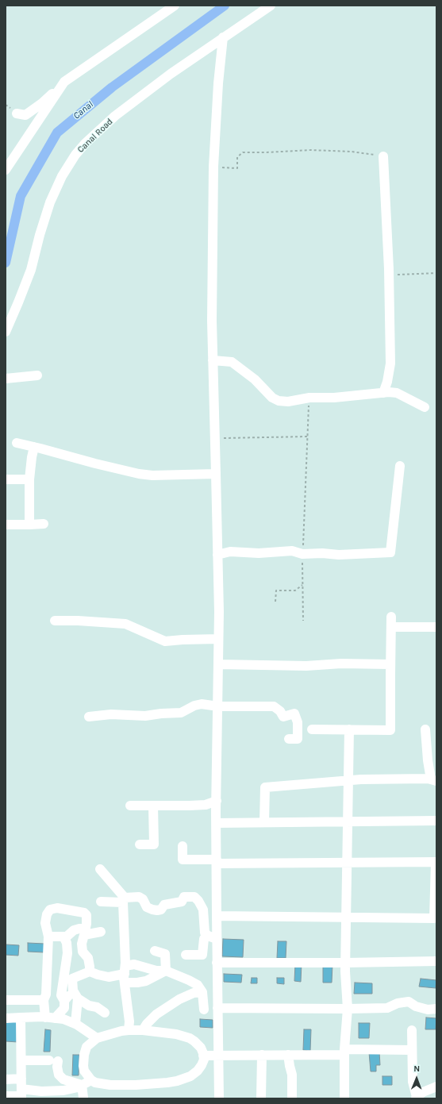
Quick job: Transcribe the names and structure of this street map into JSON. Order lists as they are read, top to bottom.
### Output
{
  "streets": {
    "street": ["Canal Road"]
  },
  "water": ["Canal"],
  "north": "top"
}
